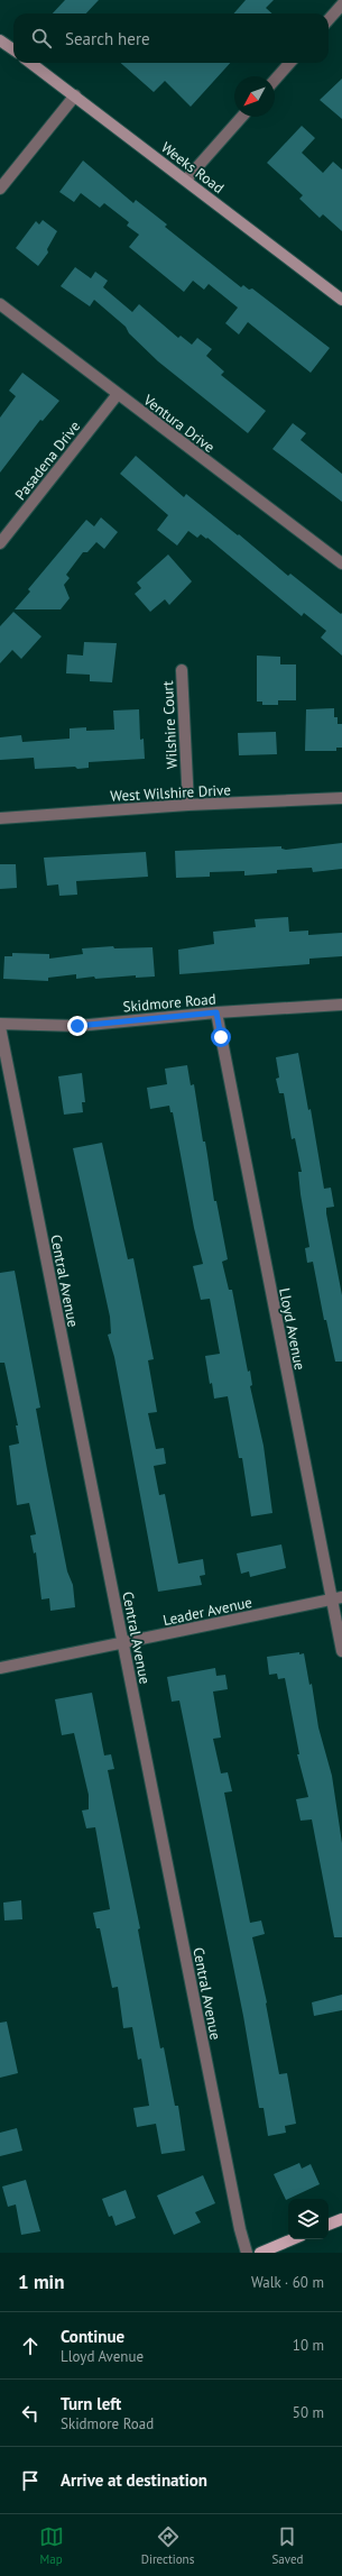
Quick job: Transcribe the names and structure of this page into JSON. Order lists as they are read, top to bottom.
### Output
{
  "streets": {
    "street": [
      "Weeks Road",
      "Ventura Drive",
      "Pasadena Drive",
      "Wilshire Court",
      "West Wilshire Drive",
      "Skidmore Road",
      "Central Avenue",
      "Lloyd Avenue",
      "Leader Avenue"
    ]
  },
  "crossings": [
    ["Ventura Drive", "Pasadena Drive"],
    ["Wilshire Court", "West Wilshire Drive"],
    ["Skidmore Road", "Central Avenue"],
    ["Skidmore Road", "Lloyd Avenue"],
    ["Central Avenue", "Leader Avenue"],
    ["Lloyd Avenue", "Leader Avenue"]
  ],
  "north": "bottom left",
  "page": {
    "search": "Search here",
    "heading": ["1 min", "Walk · 60 m"],
    "list": [
      ["Continue", "Lloyd Avenue", "10 m"],
      ["Turn left", "Skidmore Road", "50 m"],
      "Arrive at destination"
    ],
    "nav": ["Map", "Directions", "Saved"]
  }
}
